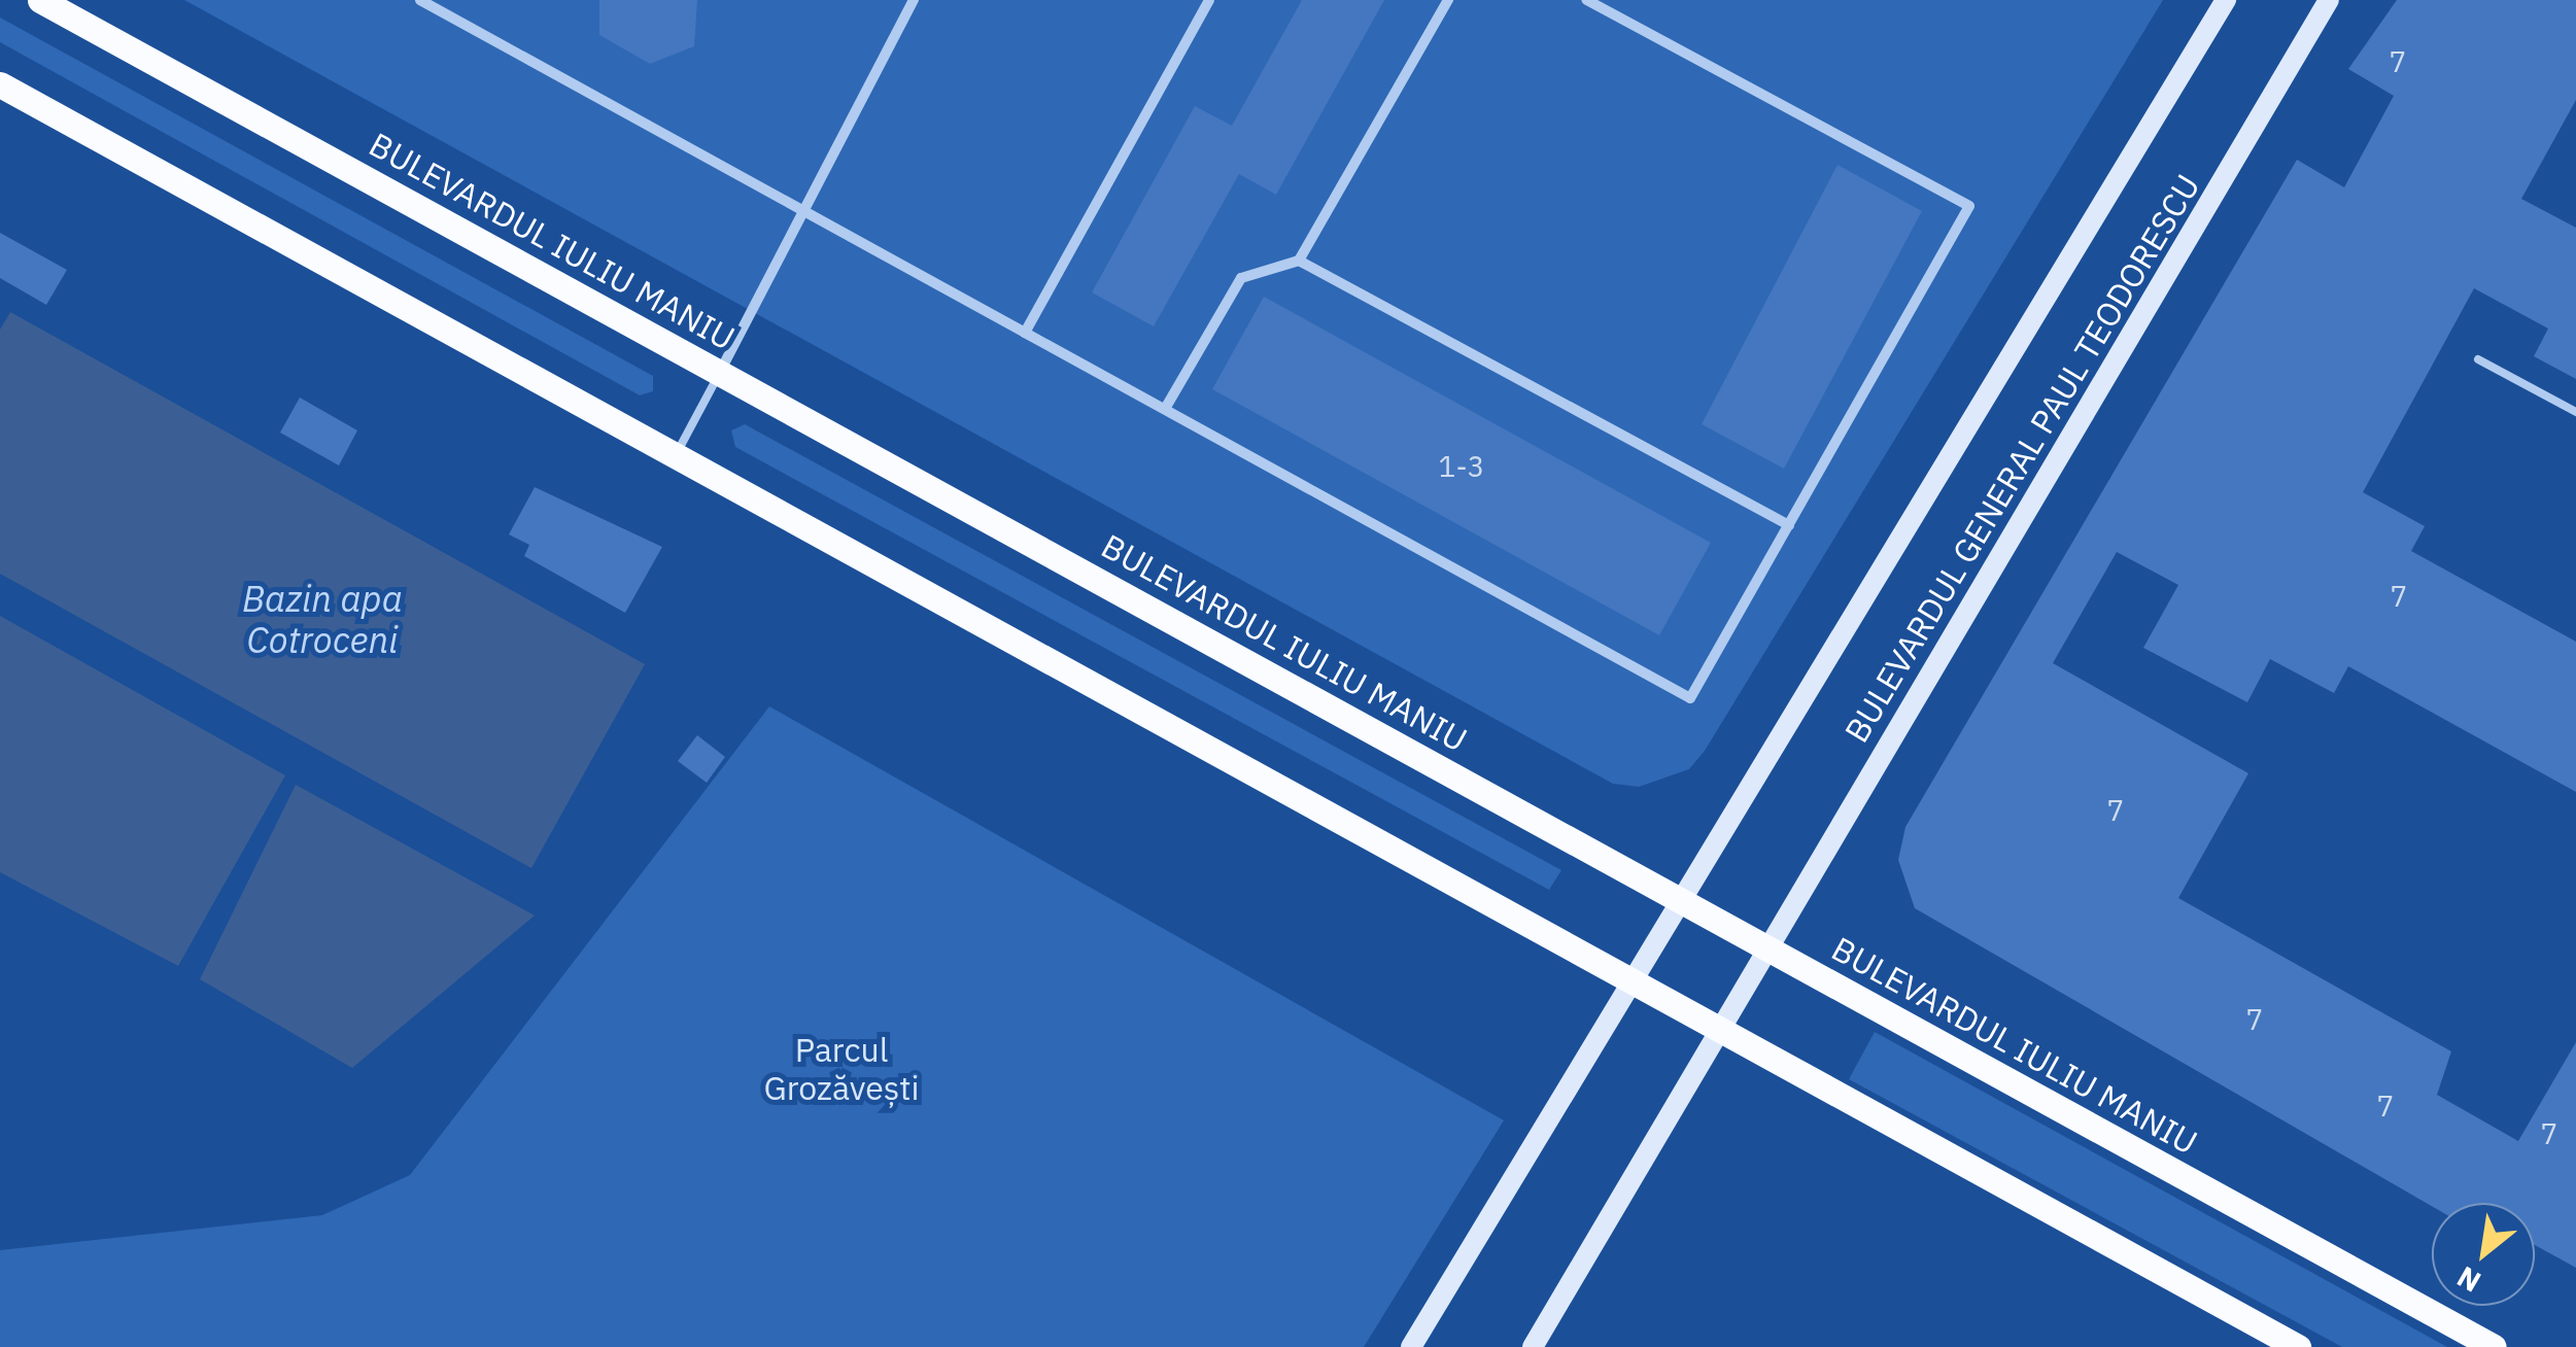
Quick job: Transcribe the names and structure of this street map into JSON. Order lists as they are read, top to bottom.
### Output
{
  "streets": {
    "main road": ["BULEVARDUL IULIU MANIU", "BULEVARDUL GENERAL PAUL TEODORESCU"]
  },
  "crossings": [
    ["BULEVARDUL IULIU MANIU", "BULEVARDUL GENERAL PAUL TEODORESCU"]
  ],
  "water": ["Bazin apa Cotroceni"],
  "parks": ["Parcul Grozăvești"],
  "house_numbers": [
    "7",
    "1-3",
    "7",
    "7",
    "7",
    "7",
    "7"
  ],
  "north": "bottom left"
}
